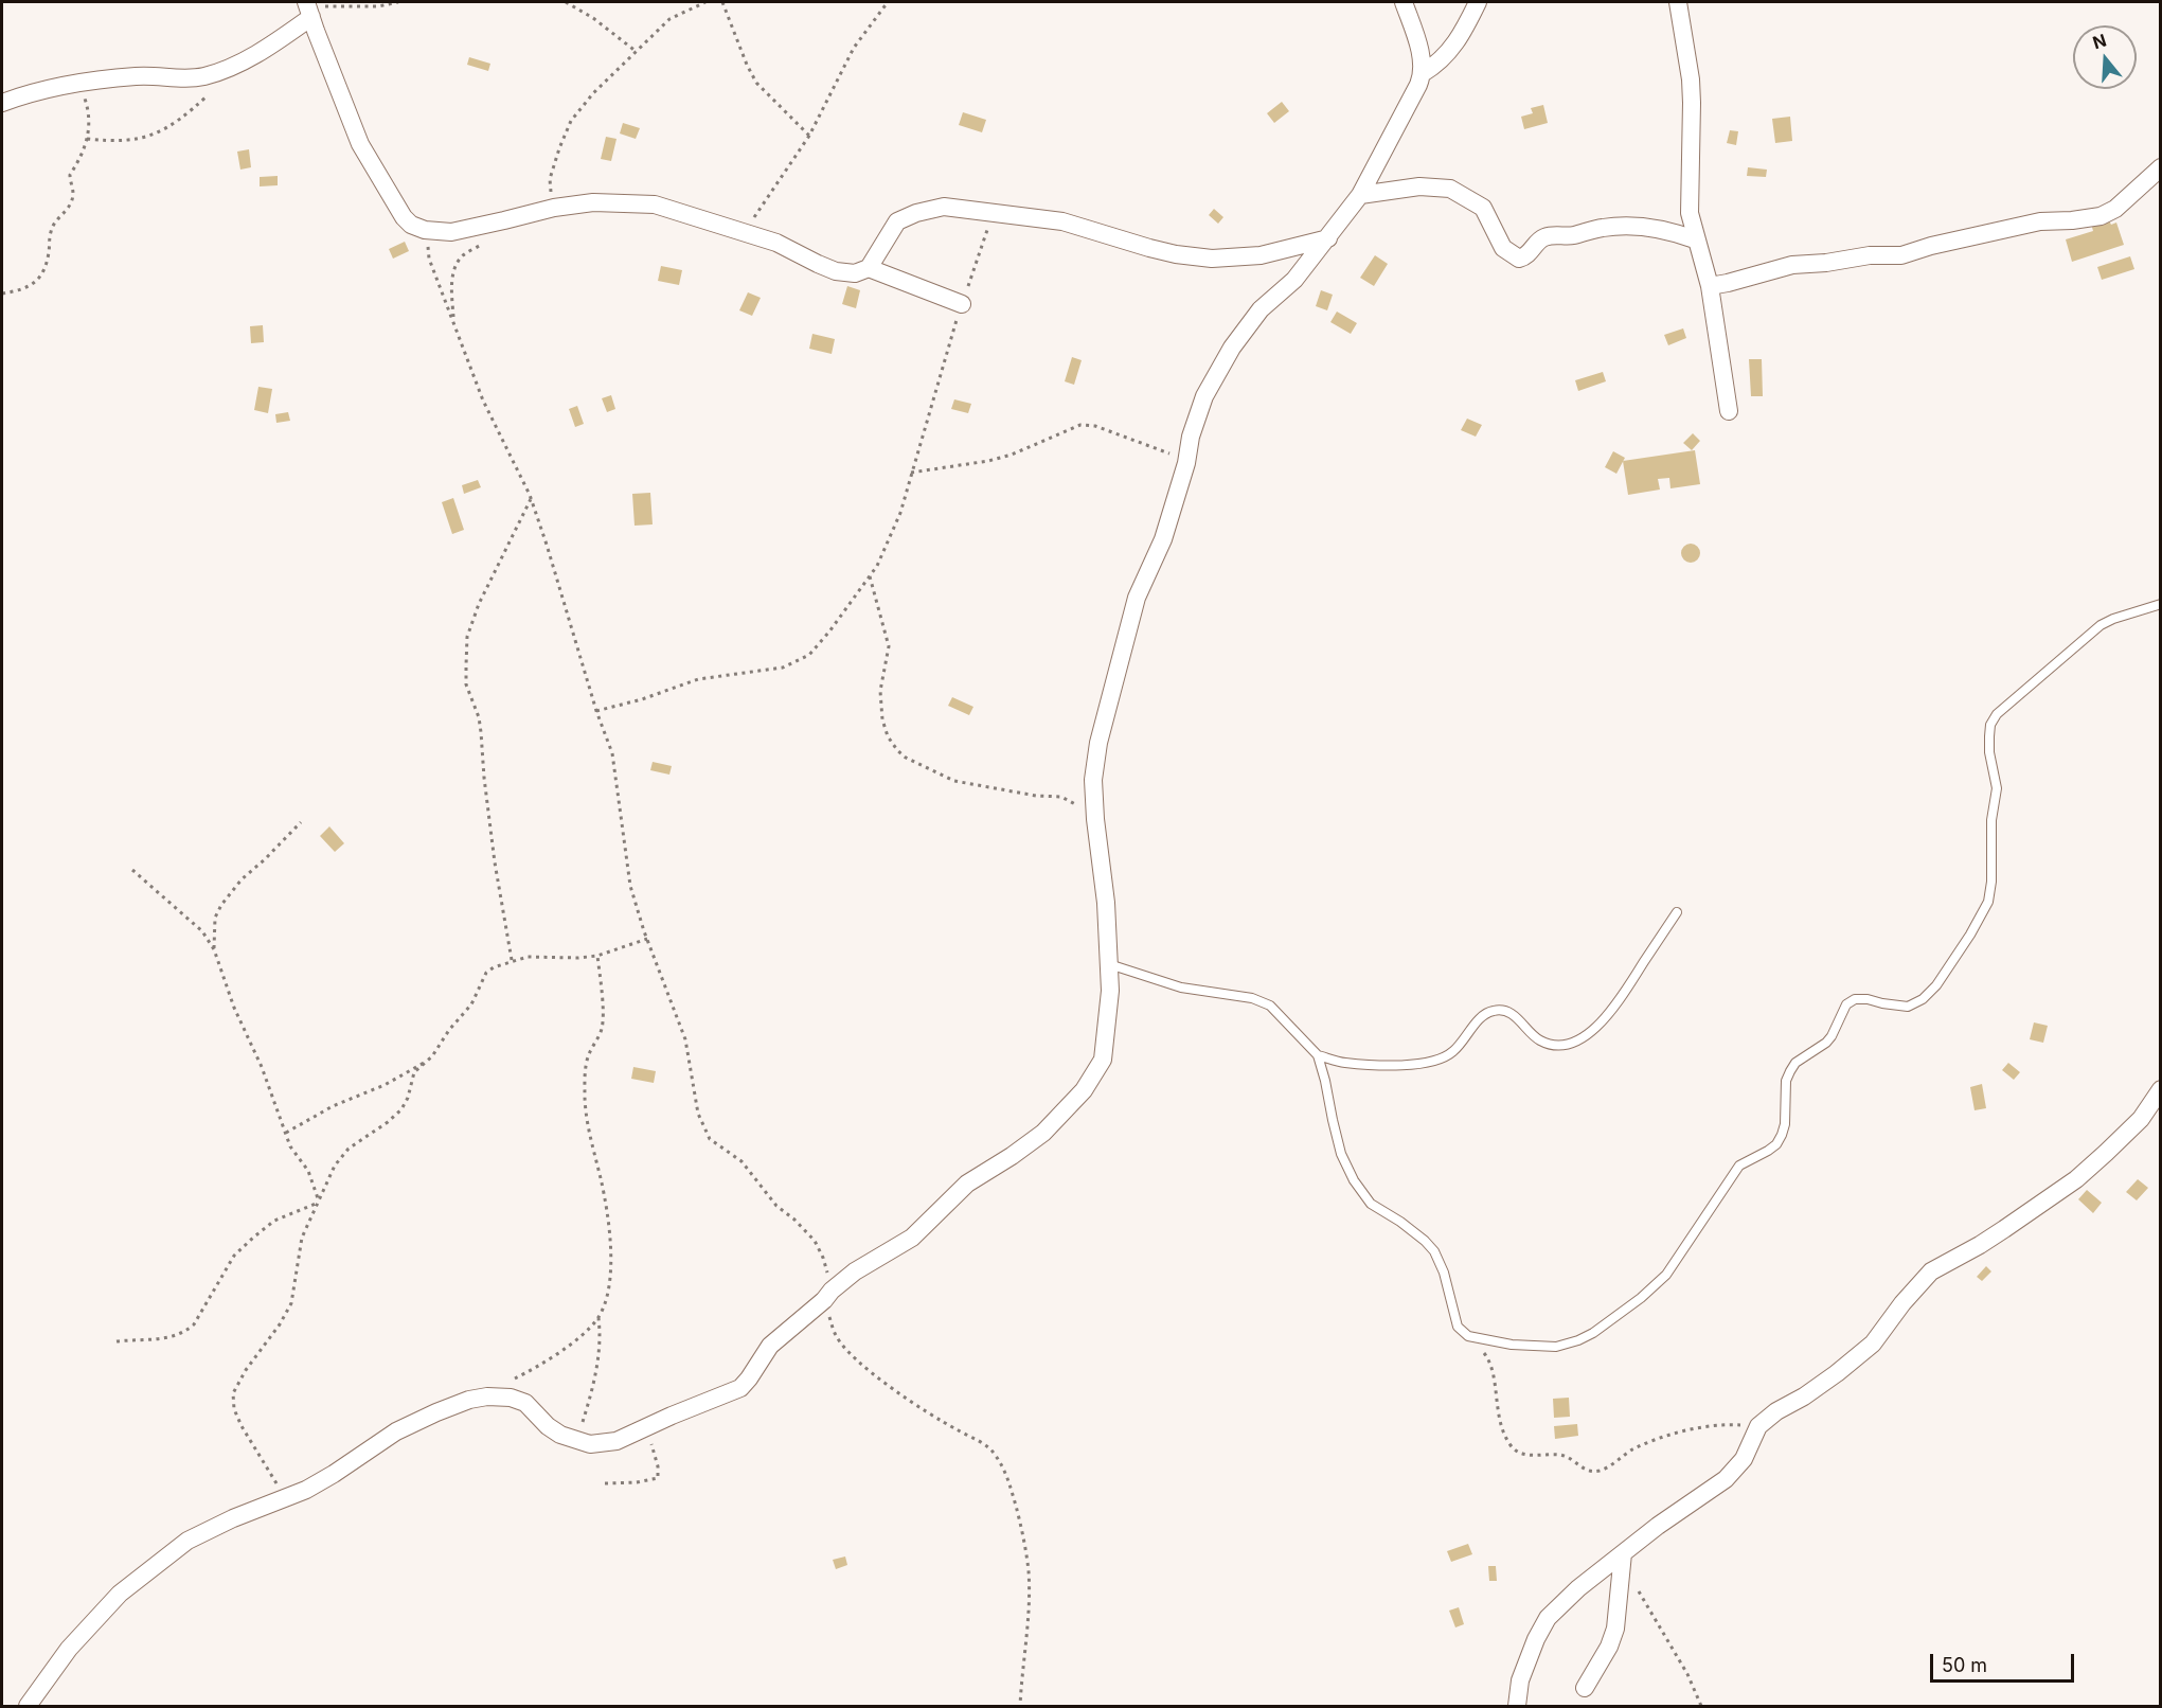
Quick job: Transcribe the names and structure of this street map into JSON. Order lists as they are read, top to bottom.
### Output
{
  "scale_bar": "50 m",
  "north": "top"
}
